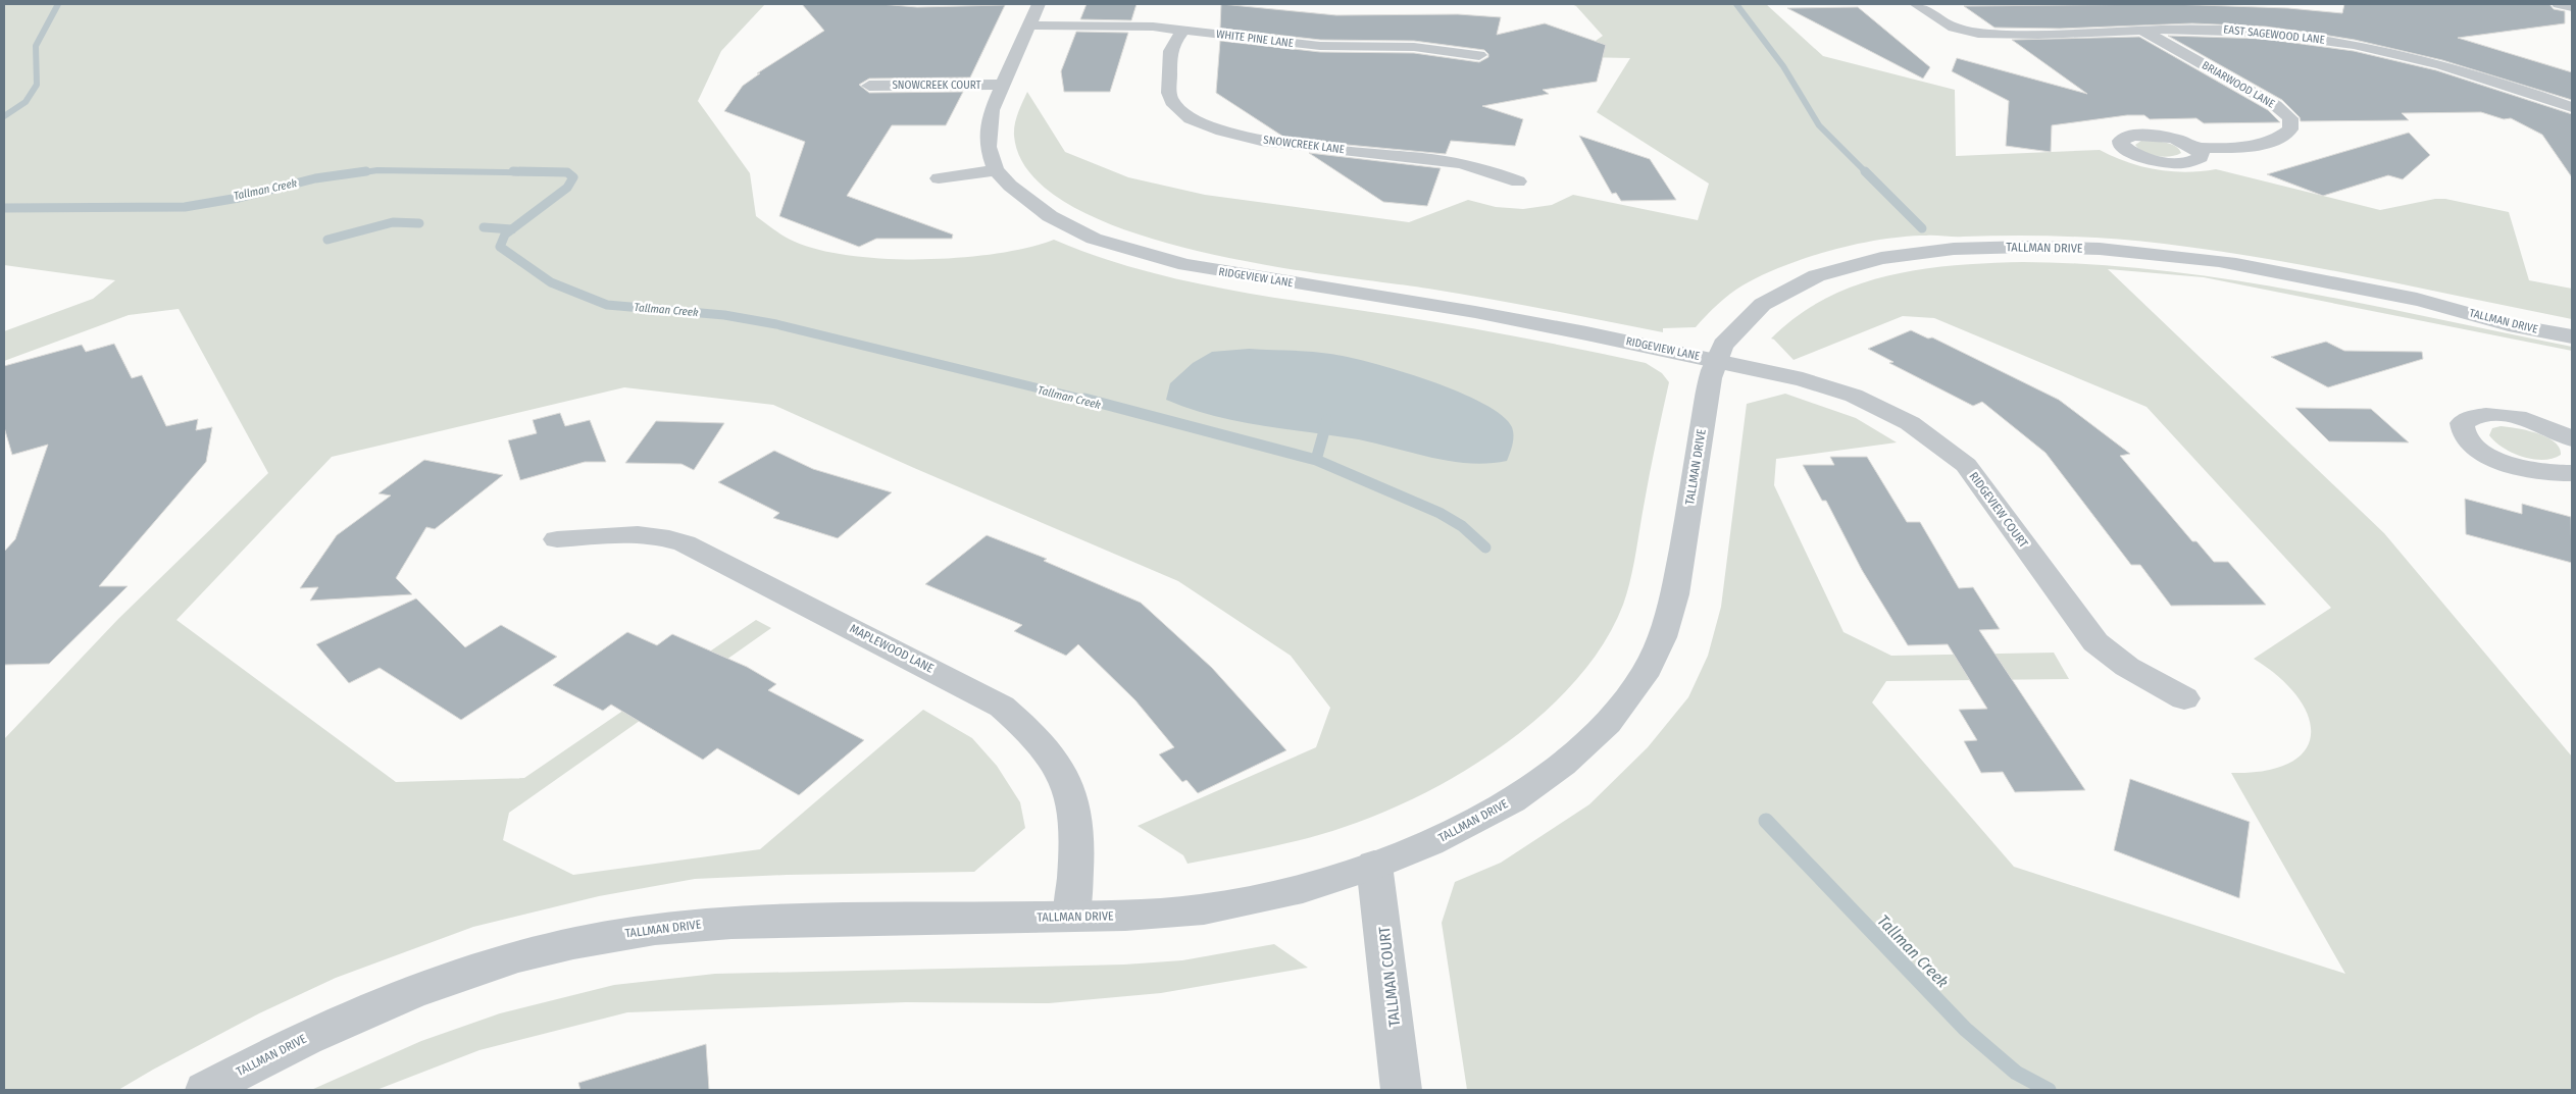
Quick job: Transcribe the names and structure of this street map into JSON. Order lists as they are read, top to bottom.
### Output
{
  "streets": {
    "street": [
      "EAST SAGEWOOD LANE",
      "WHITE PINE LANE",
      "SNOWCREEK COURT",
      "BRIARWOOD LANE",
      "SNOWCREEK LANE",
      "TALLMAN DRIVE",
      "RIDGEVIEW LANE",
      "RIDGEVIEW COURT",
      "MAPLEWOOD LANE",
      "TALLMAN COURT"
    ]
  },
  "crossings": [
    ["EAST SAGEWOOD LANE", "BRIARWOOD LANE"],
    ["WHITE PINE LANE", "SNOWCREEK LANE"],
    ["TALLMAN DRIVE", "RIDGEVIEW LANE"],
    ["TALLMAN DRIVE", "RIDGEVIEW COURT"],
    ["TALLMAN DRIVE", "MAPLEWOOD LANE"],
    ["TALLMAN DRIVE", "TALLMAN COURT"],
    ["RIDGEVIEW LANE", "RIDGEVIEW COURT"]
  ],
  "water": ["Tallman Creek"]
}
